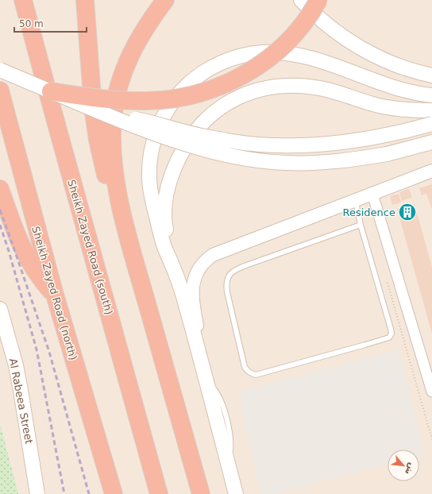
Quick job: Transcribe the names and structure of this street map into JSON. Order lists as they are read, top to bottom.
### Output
{
  "streets": {
    "highway": ["Sheikh Zayed Road (south)", "Sheikh Zayed Road (north)"],
    "main road": ["Al Rabeea Street"]
  },
  "places": {
    "building": ["Residence"]
  },
  "scale_bar": "50 m",
  "north": "bottom right"
}
